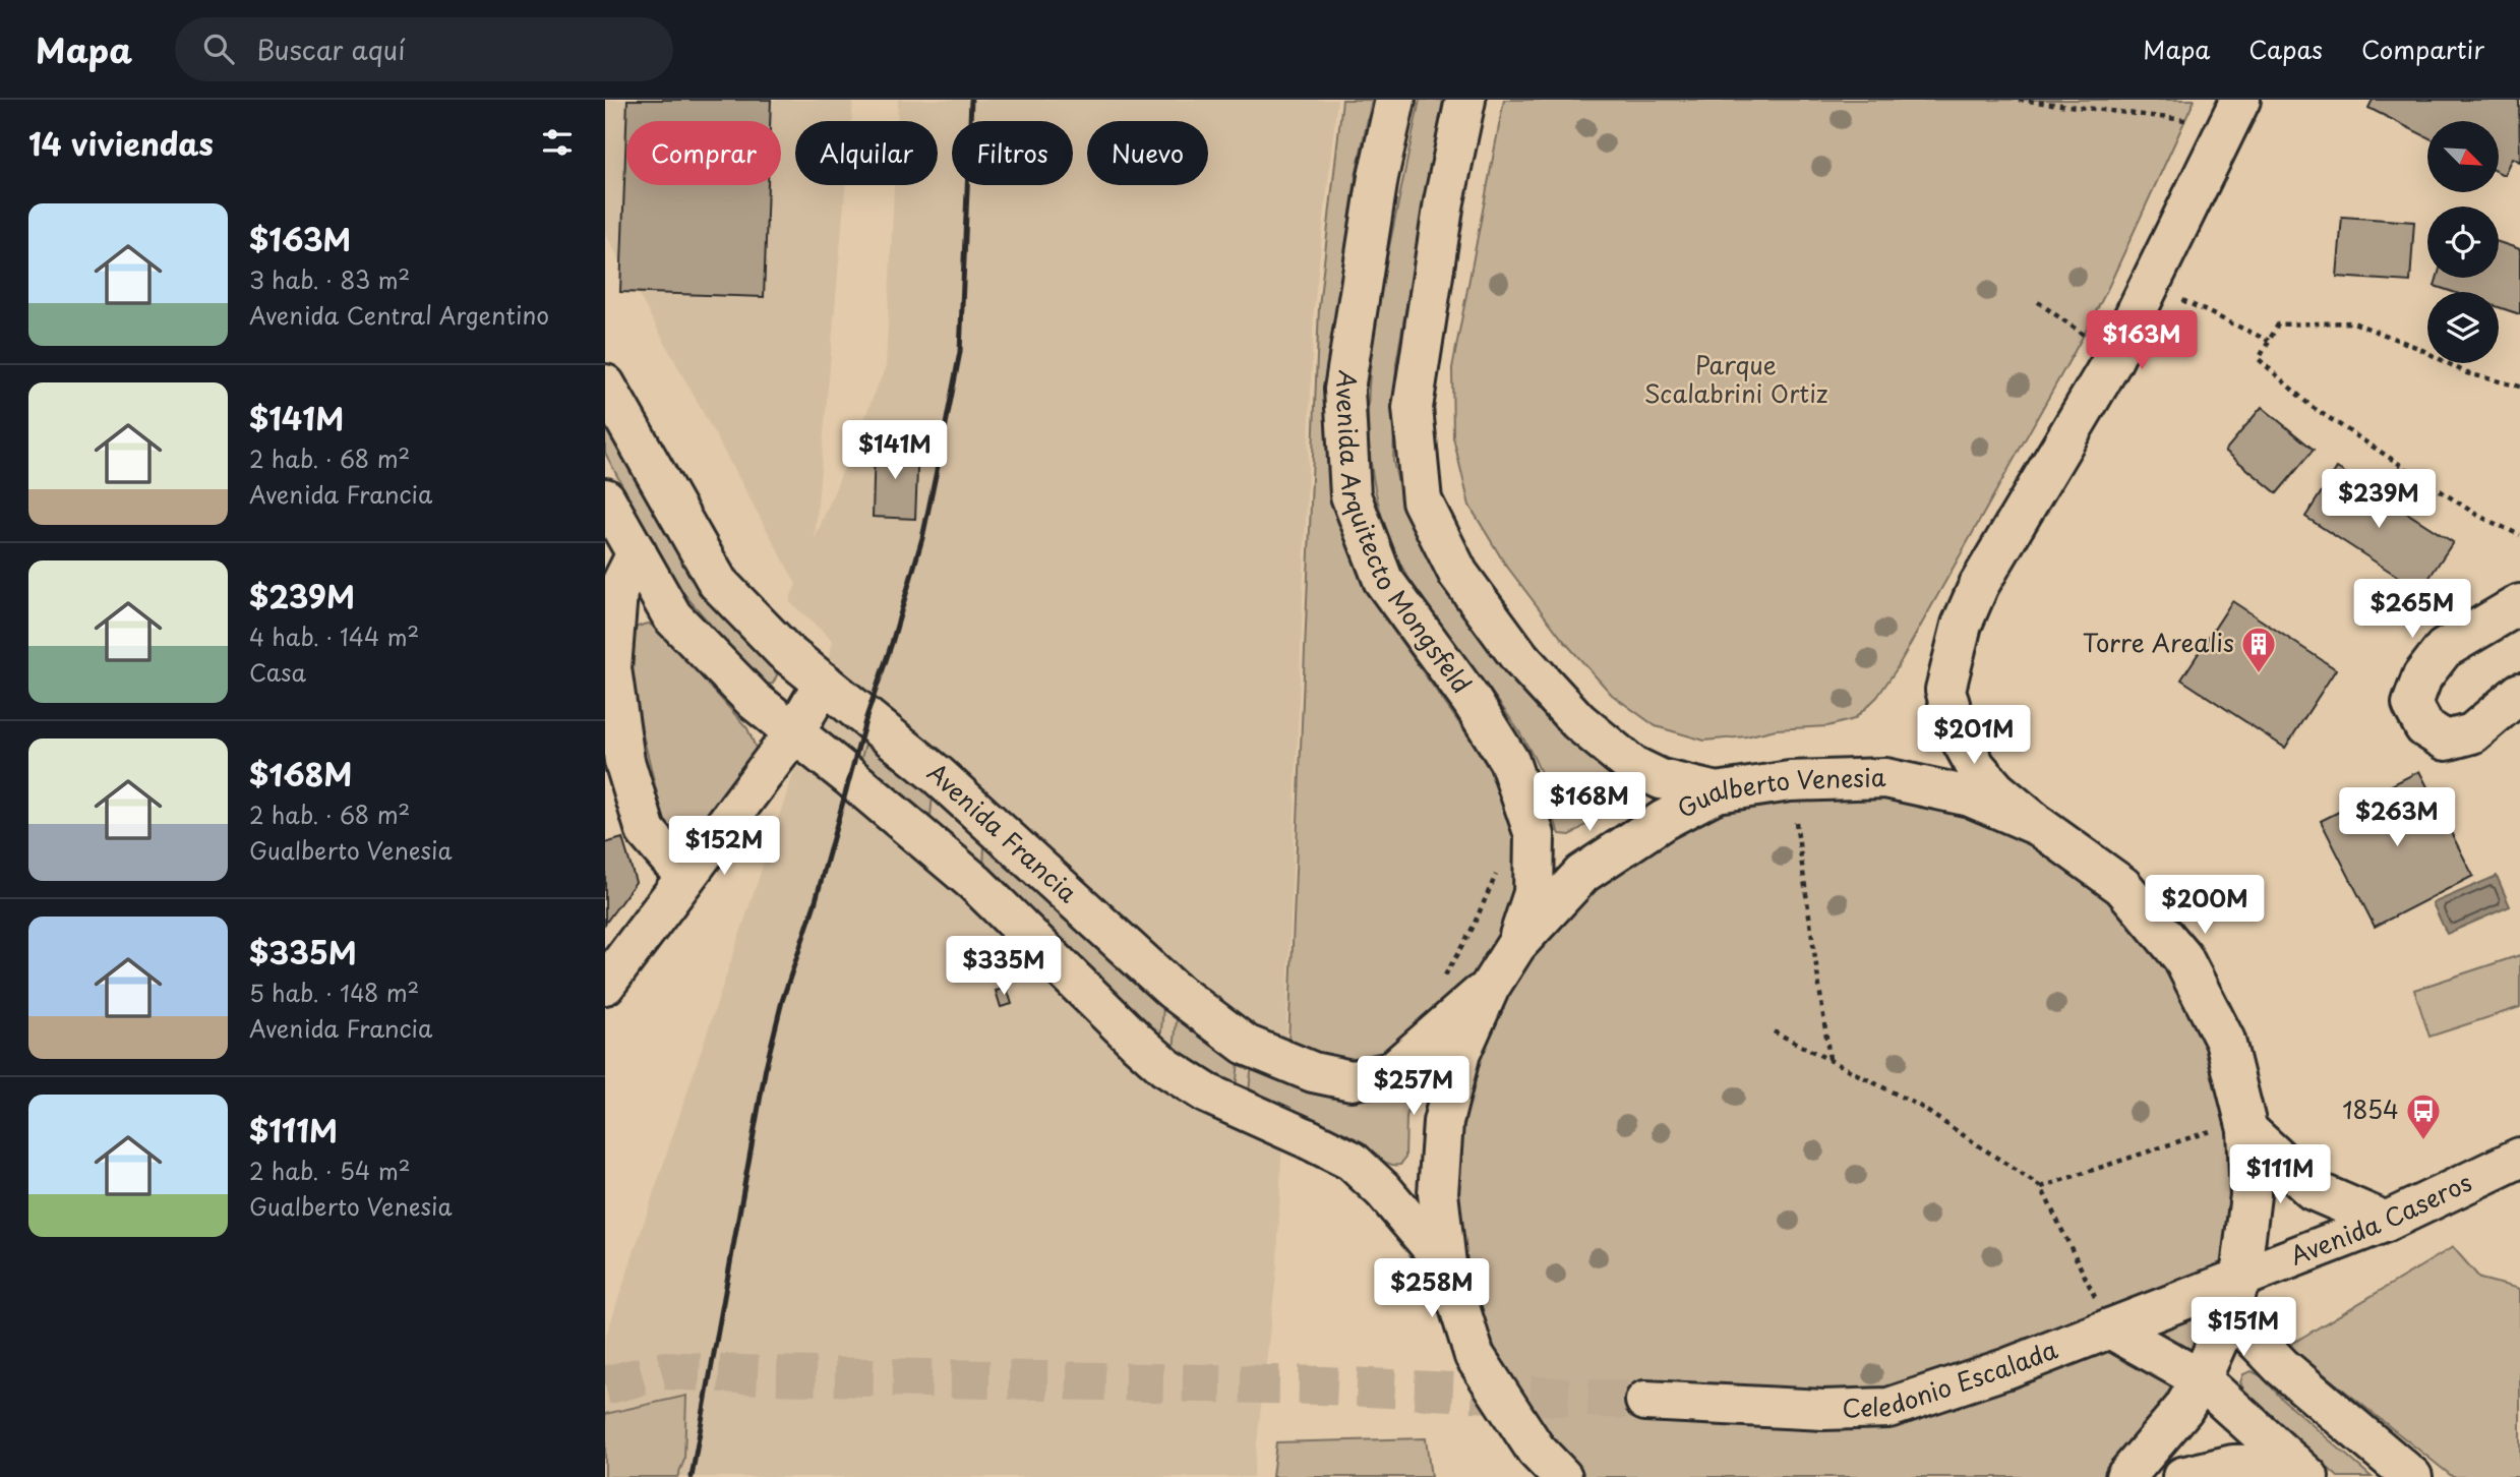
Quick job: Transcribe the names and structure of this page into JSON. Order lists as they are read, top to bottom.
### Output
{
  "streets": {
    "main road": [
      "Avenida Arquitecto Mongsfeld",
      "Gualberto Venesia",
      "Avenida Francia",
      "Avenida Caseros",
      "Celedonio Escalada"
    ]
  },
  "crossings": [
    ["Avenida Arquitecto Mongsfeld", "Gualberto Venesia"],
    ["Gualberto Venesia", "Avenida Francia"],
    ["Gualberto Venesia", "Avenida Caseros"],
    ["Gualberto Venesia", "Celedonio Escalada"],
    ["Avenida Caseros", "Celedonio Escalada"]
  ],
  "parks": ["Parque Scalabrini Ortiz"],
  "places": {
    "building": ["Torre Arealis"],
    "bus stop": ["1854"]
  },
  "north": "bottom right",
  "page": {
    "header": "Mapa",
    "search": "Buscar aquí",
    "nav": ["Mapa", "Capas", "Compartir"],
    "heading": "14 viviendas",
    "chip": [
      "Comprar",
      "Alquilar",
      "Filtros",
      "Nuevo"
    ],
    "list": [
      {
        "name": "$163M",
        "note": "3 hab. · 83 m² · Avenida Central Argentino"
      },
      {
        "name": "$141M",
        "note": "2 hab. · 68 m² · Avenida Francia"
      },
      {
        "name": "$239M",
        "note": "4 hab. · 144 m² · Casa"
      },
      {
        "name": "$168M",
        "note": "2 hab. · 68 m² · Gualberto Venesia"
      },
      {
        "name": "$335M",
        "note": "5 hab. · 148 m² · Avenida Francia"
      },
      {
        "name": "$111M",
        "note": "2 hab. · 54 m² · Gualberto Venesia"
      }
    ],
    "price": [
      "$163M",
      "$141M",
      "$239M",
      "$265M",
      "$201M",
      "$168M",
      "$263M",
      "$152M",
      "$200M",
      "$335M",
      "$257M",
      "$111M",
      "$258M",
      "$151M"
    ]
  }
}
